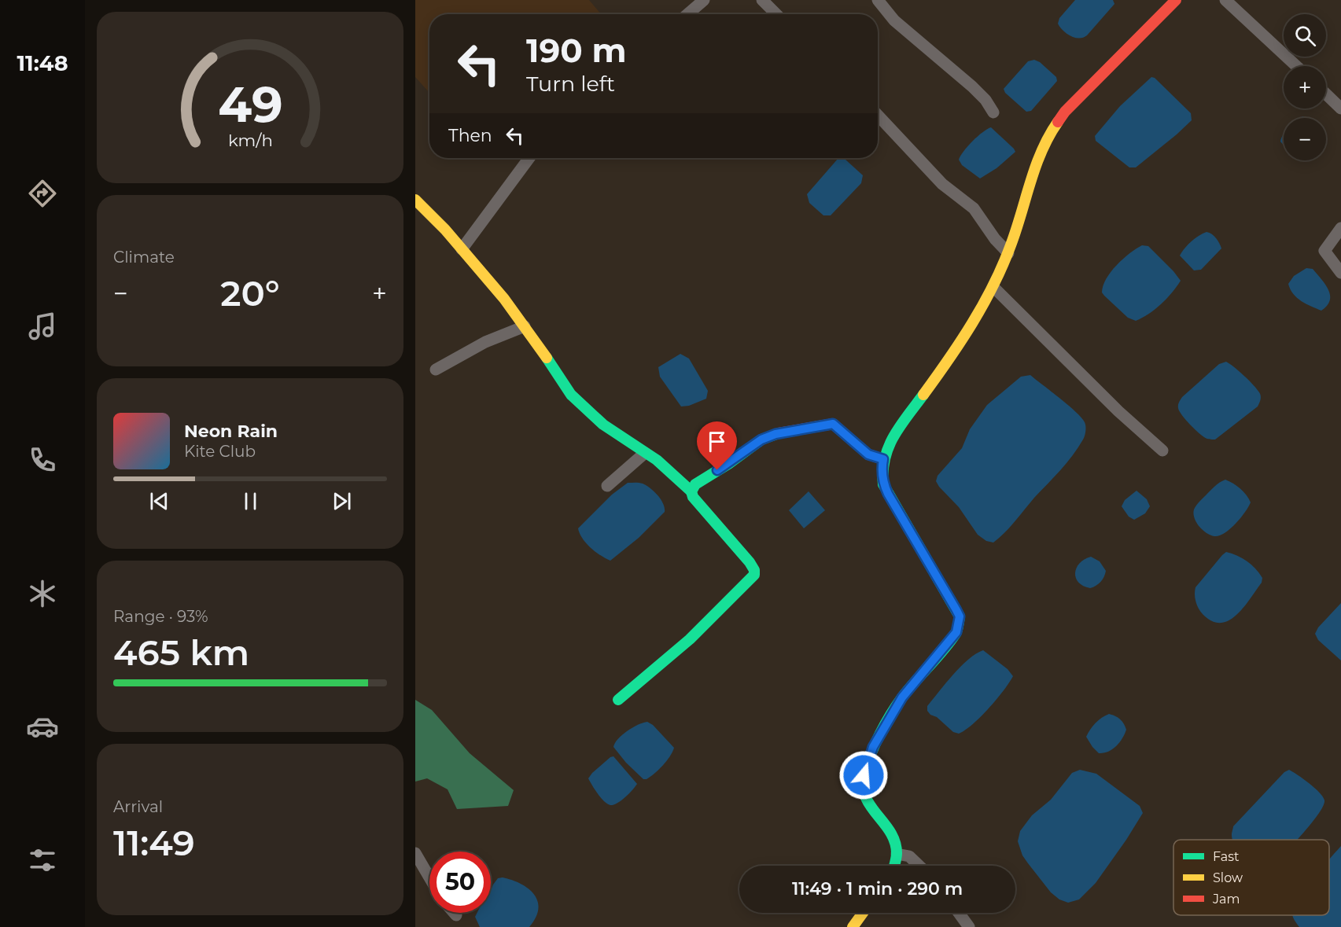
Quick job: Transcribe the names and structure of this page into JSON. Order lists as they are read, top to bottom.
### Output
{
  "legend": ["Fast", "Slow", "Jam"],
  "page": {
    "tabs": "11:48",
    "map_buttons": ["+", "−"],
    "turn": ["190 m", "Turn left"],
    "then": "Then",
    "tile": [
      "Climate",
      ["Range · 93%", "465 km"],
      ["Arrival", "11:49"]
    ],
    "heat": ["−", "20°", "+"],
    "song": ["Neon Rain", "Kite Club"],
    "limit": "50",
    "trip": "11:49 · 1 min · 290 m",
    "gauge": ["49", "km/h"]
  }
}
